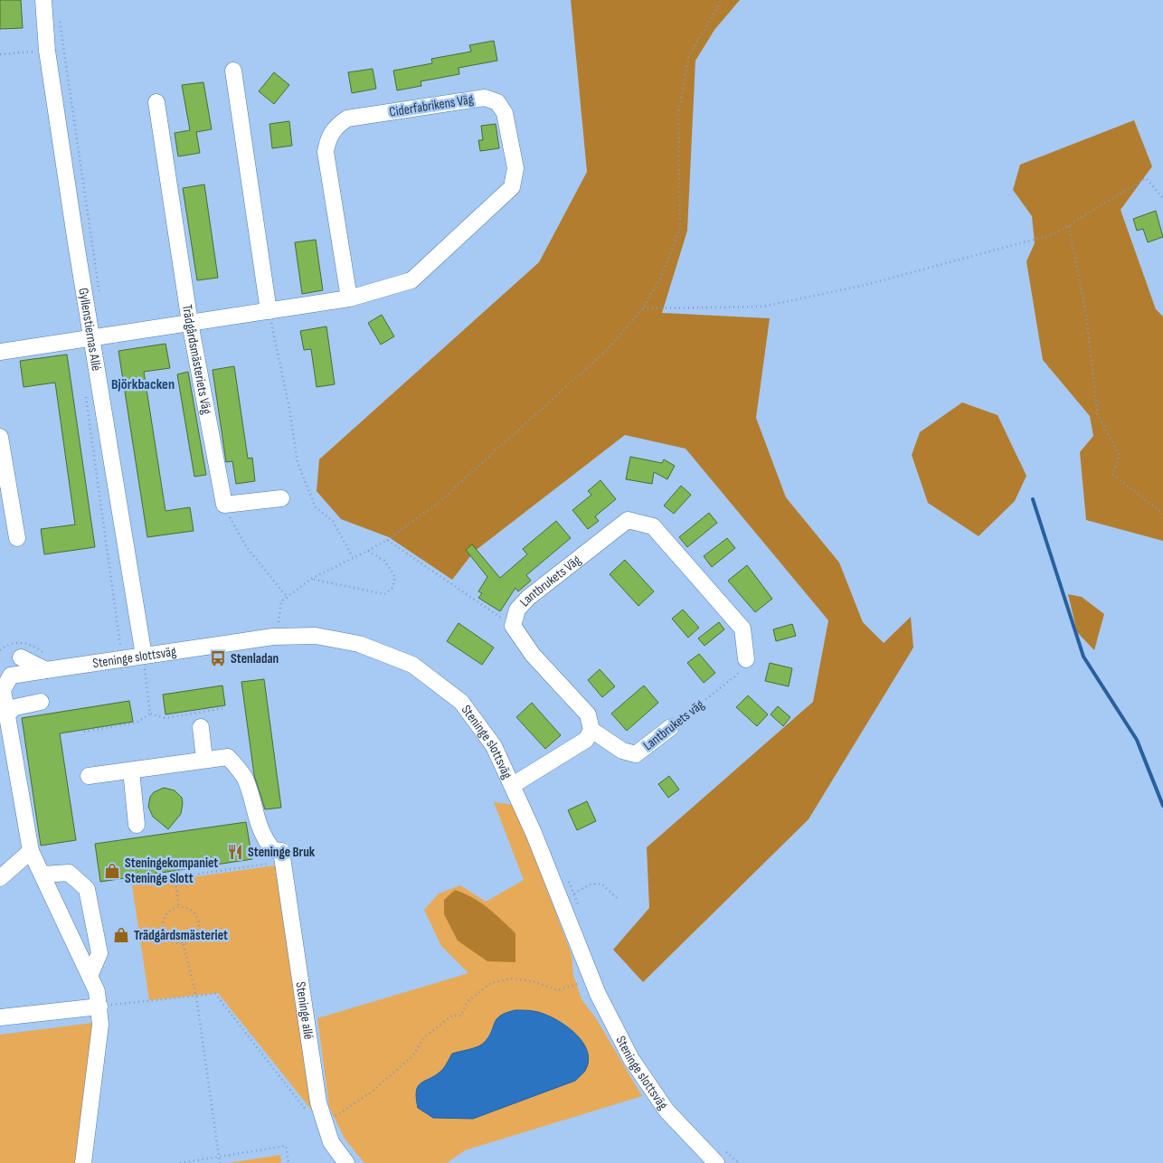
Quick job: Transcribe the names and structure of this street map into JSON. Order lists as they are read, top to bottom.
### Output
{
  "streets": {
    "street": [
      "Ciderfabrikens Väg",
      "Gyllenstiernas Allé",
      "Trädgårdsmästeriets Väg",
      "Lantbrukets Väg",
      "Steninge slottsväg",
      "Lantbrukets väg",
      "Steninge allé"
    ]
  },
  "crossings": [
    ["Ciderfabrikens Väg", "Gyllenstiernas Allé"],
    ["Ciderfabrikens Väg", "Trädgårdsmästeriets Väg"],
    ["Gyllenstiernas Allé", "Steninge slottsväg"],
    ["Lantbrukets Väg", "Lantbrukets väg"]
  ],
  "districts": ["Björkbacken"],
  "places": {
    "bus stop": ["Stenladan"],
    "restaurant": ["Steninge Bruk"],
    "shop": ["Steningekompaniet Steninge Slott", "Trädgårdsmästeriet"]
  }
}
